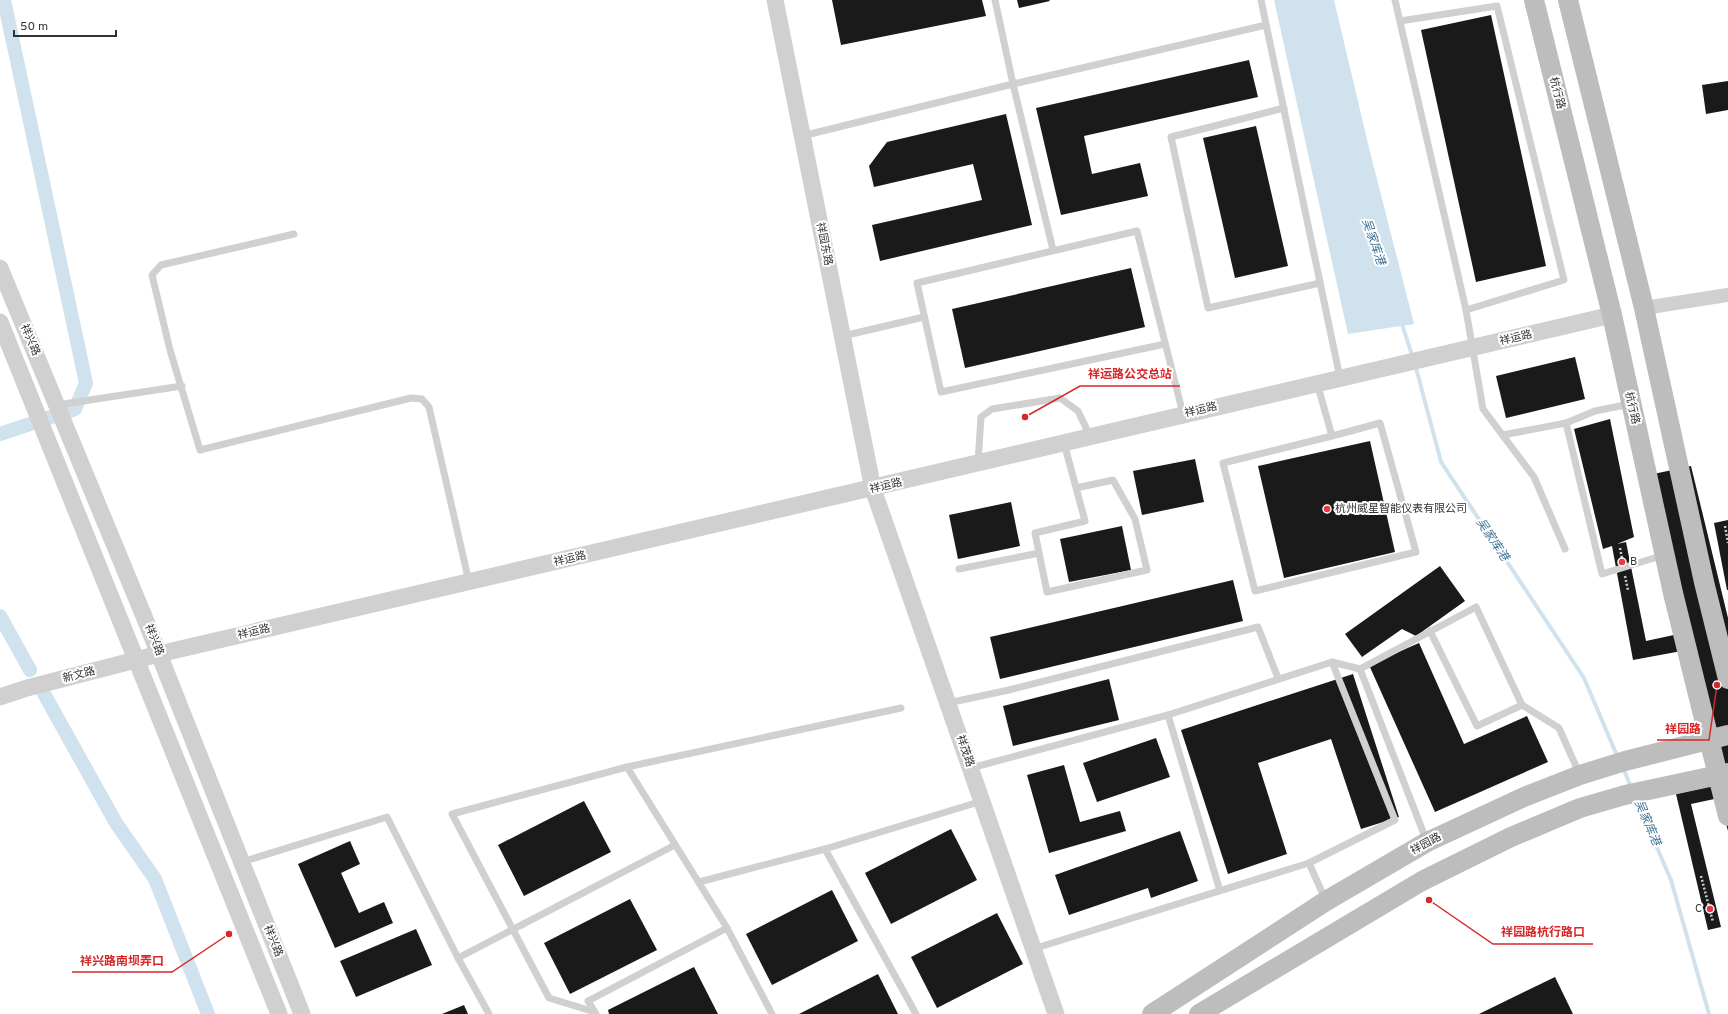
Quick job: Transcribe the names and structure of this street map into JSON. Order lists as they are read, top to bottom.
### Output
{
  "streets": {
    "main road": ["杭行路", "祥园路"],
    "street": [
      "祥园东路",
      "祥运路",
      "祥兴路",
      "新文路",
      "祥茂路"
    ]
  },
  "crossings": [
    ["杭行路", "祥运路"],
    ["杭行路", "祥园路"],
    ["祥园东路", "祥运路"],
    ["祥园东路", "祥茂路"],
    ["祥运路", "祥兴路"],
    ["祥运路", "新文路"],
    ["祥运路", "祥茂路"],
    ["祥兴路", "新文路"]
  ],
  "water": ["吴家库港"],
  "places": [
    "祥运路公交总站",
    "杭州威星智能仪表有限公司",
    "B",
    "祥园路",
    "祥园路杭行路口",
    "C",
    "祥兴路南坝弄口"
  ],
  "scale_bar": "50 m"
}
